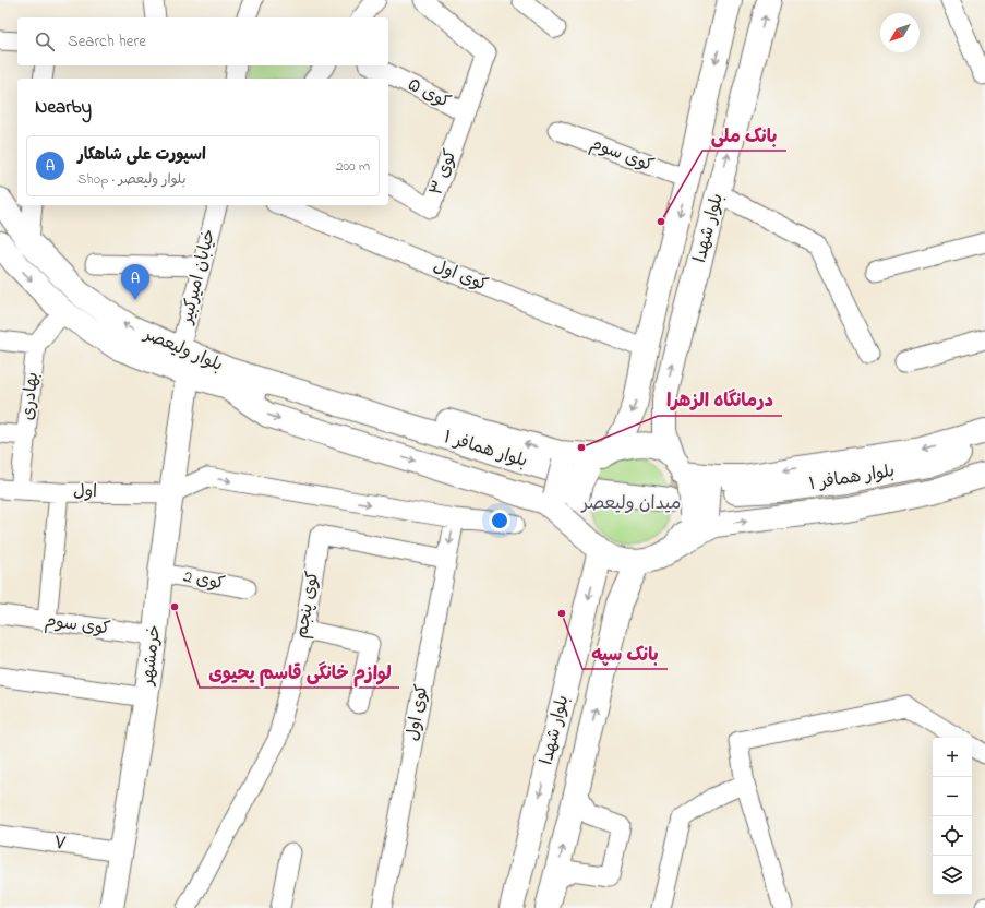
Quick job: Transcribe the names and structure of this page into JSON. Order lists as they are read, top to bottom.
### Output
{
  "streets": {
    "main road": [
      "بلوار شهدا",
      "بلوار ولیعصر",
      "بلوار همافر ۱",
      "خرمشهر"
    ],
    "street": [
      "کوی ۵",
      "کوی سوم",
      "کوی ۳",
      "خیابان امیرکبیر",
      "کوی اول",
      "بهادری",
      "اول",
      "کوی 2",
      "کوی پنجم",
      "۷"
    ]
  },
  "crossings": [
    ["کوی ۵", "کوی ۳"],
    ["کوی سوم", "بلوار شهدا"],
    ["کوی سوم", "خرمشهر"],
    ["بلوار شهدا", "کوی اول"],
    ["بلوار شهدا", "بلوار همافر ۱"],
    ["خیابان امیرکبیر", "بلوار ولیعصر"],
    ["کوی اول", "کوی پنجم"],
    ["بلوار ولیعصر", "بلوار همافر ۱"],
    ["بلوار ولیعصر", "خرمشهر"],
    ["بهادری", "اول"],
    ["اول", "خرمشهر"],
    ["کوی 2", "خرمشهر"],
    ["خرمشهر", "۷"]
  ],
  "districts": ["میدان ولیعصر"],
  "places": [
    "بانک ملی",
    "درمانگاه الزهرا",
    "لوازم خانگی قاسم یحیوی",
    "بانک سپه"
  ],
  "north": "bottom left",
  "page": {
    "search": "Search here",
    "heading": "Nearby",
    "list": [
      {
        "mark": "A",
        "name": "اسپورت علی شاهکار",
        "note": "Shop · بلوار ولیعصر",
        "value": "200 m"
      }
    ],
    "pins": "A",
    "map_buttons": ["+", "−"]
  }
}
